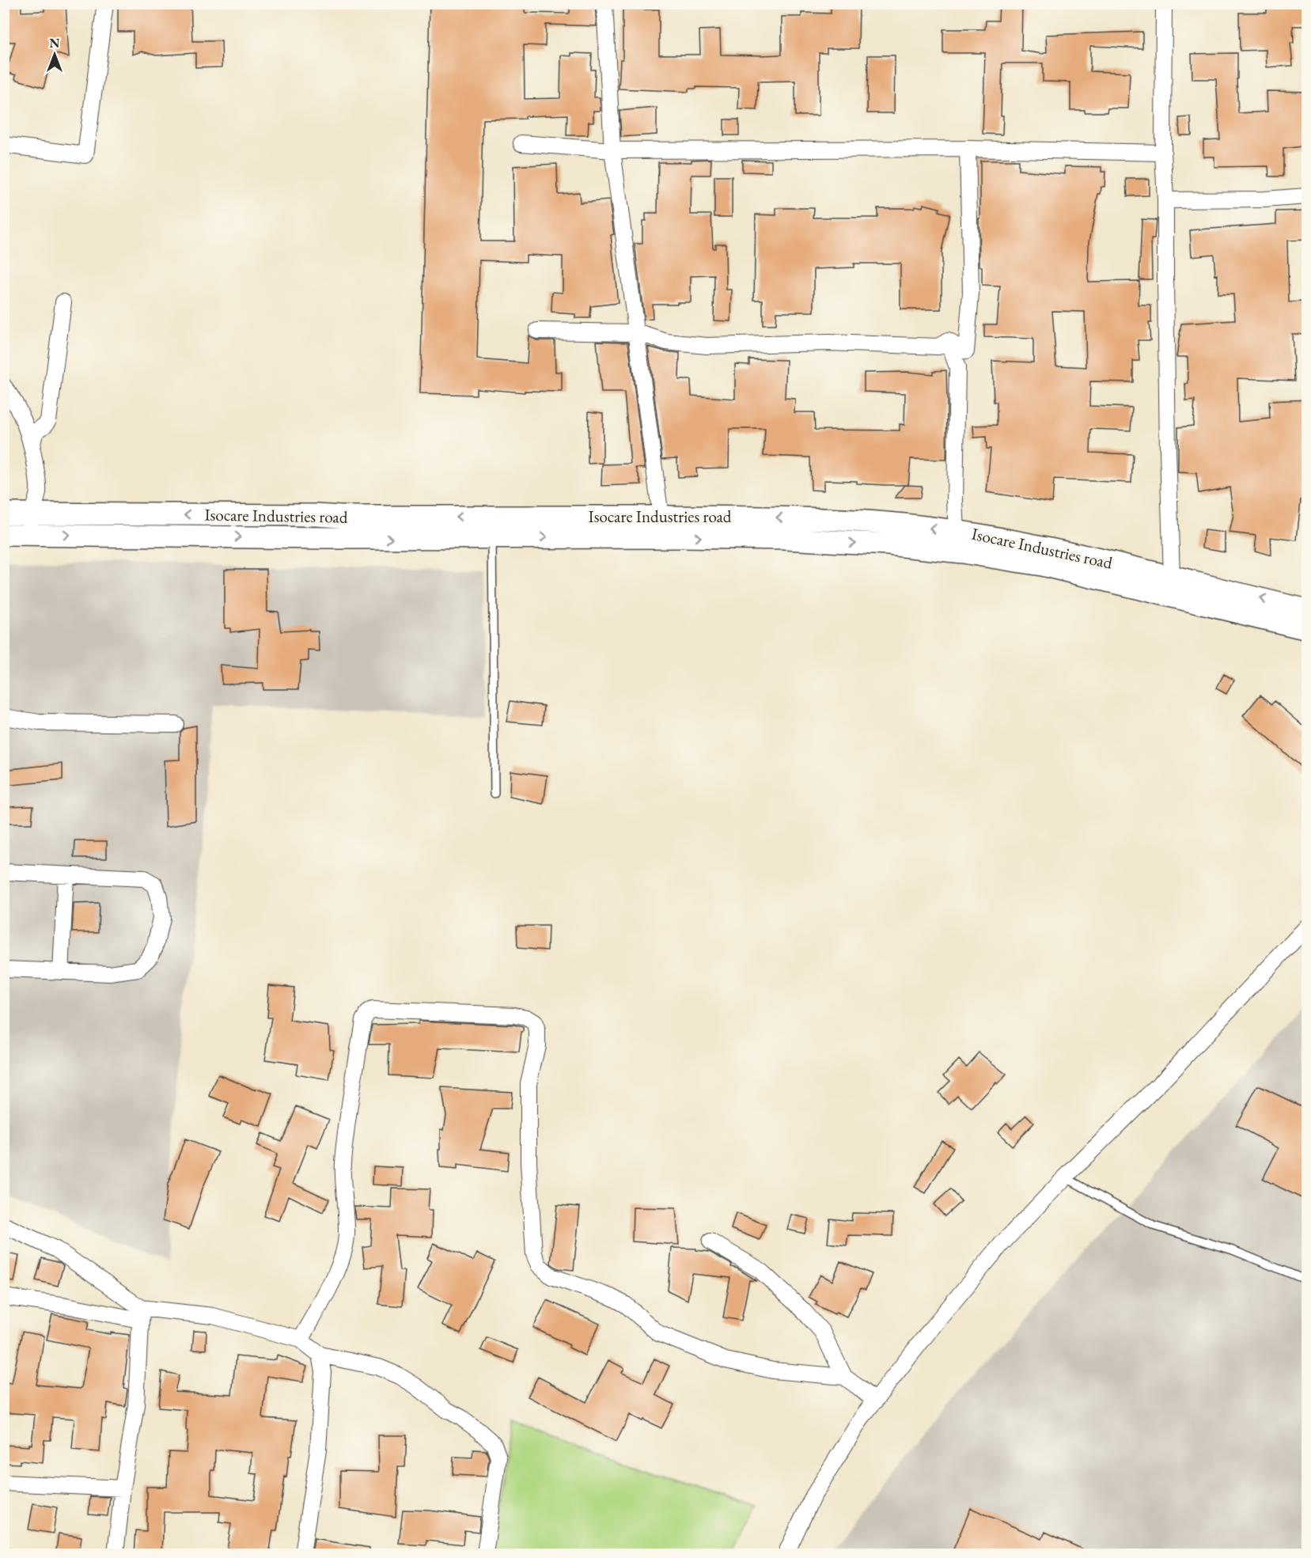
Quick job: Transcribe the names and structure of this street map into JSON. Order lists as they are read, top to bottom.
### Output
{
  "streets": {
    "street": ["Isocare Industries road"]
  },
  "north": "top"
}
